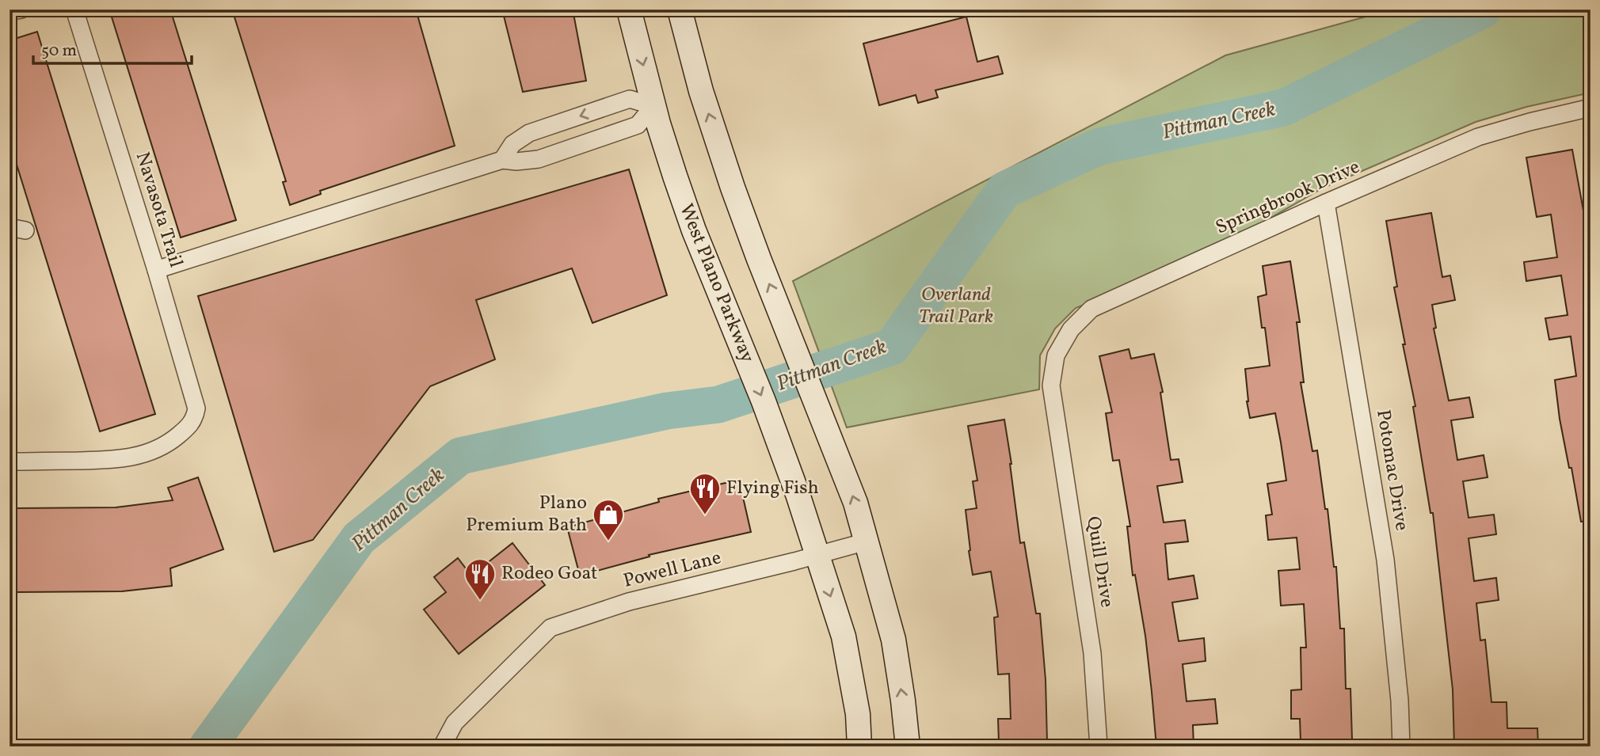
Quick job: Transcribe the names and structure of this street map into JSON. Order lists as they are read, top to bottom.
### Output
{
  "streets": {
    "main road": ["West Plano Parkway"],
    "street": [
      "Springbrook Drive",
      "Navasota Trail",
      "Potomac Drive",
      "Quill Drive",
      "Powell Lane"
    ]
  },
  "crossings": [
    ["Springbrook Drive", "Potomac Drive"],
    ["Springbrook Drive", "Quill Drive"],
    ["West Plano Parkway", "Powell Lane"]
  ],
  "water": ["Pittman Creek"],
  "parks": ["Overland Trail Park"],
  "places": {
    "restaurant": ["Flying Fish", "Rodeo Goat"],
    "shop": ["Plano Premium Bath"]
  },
  "scale_bar": "50 m"
}
